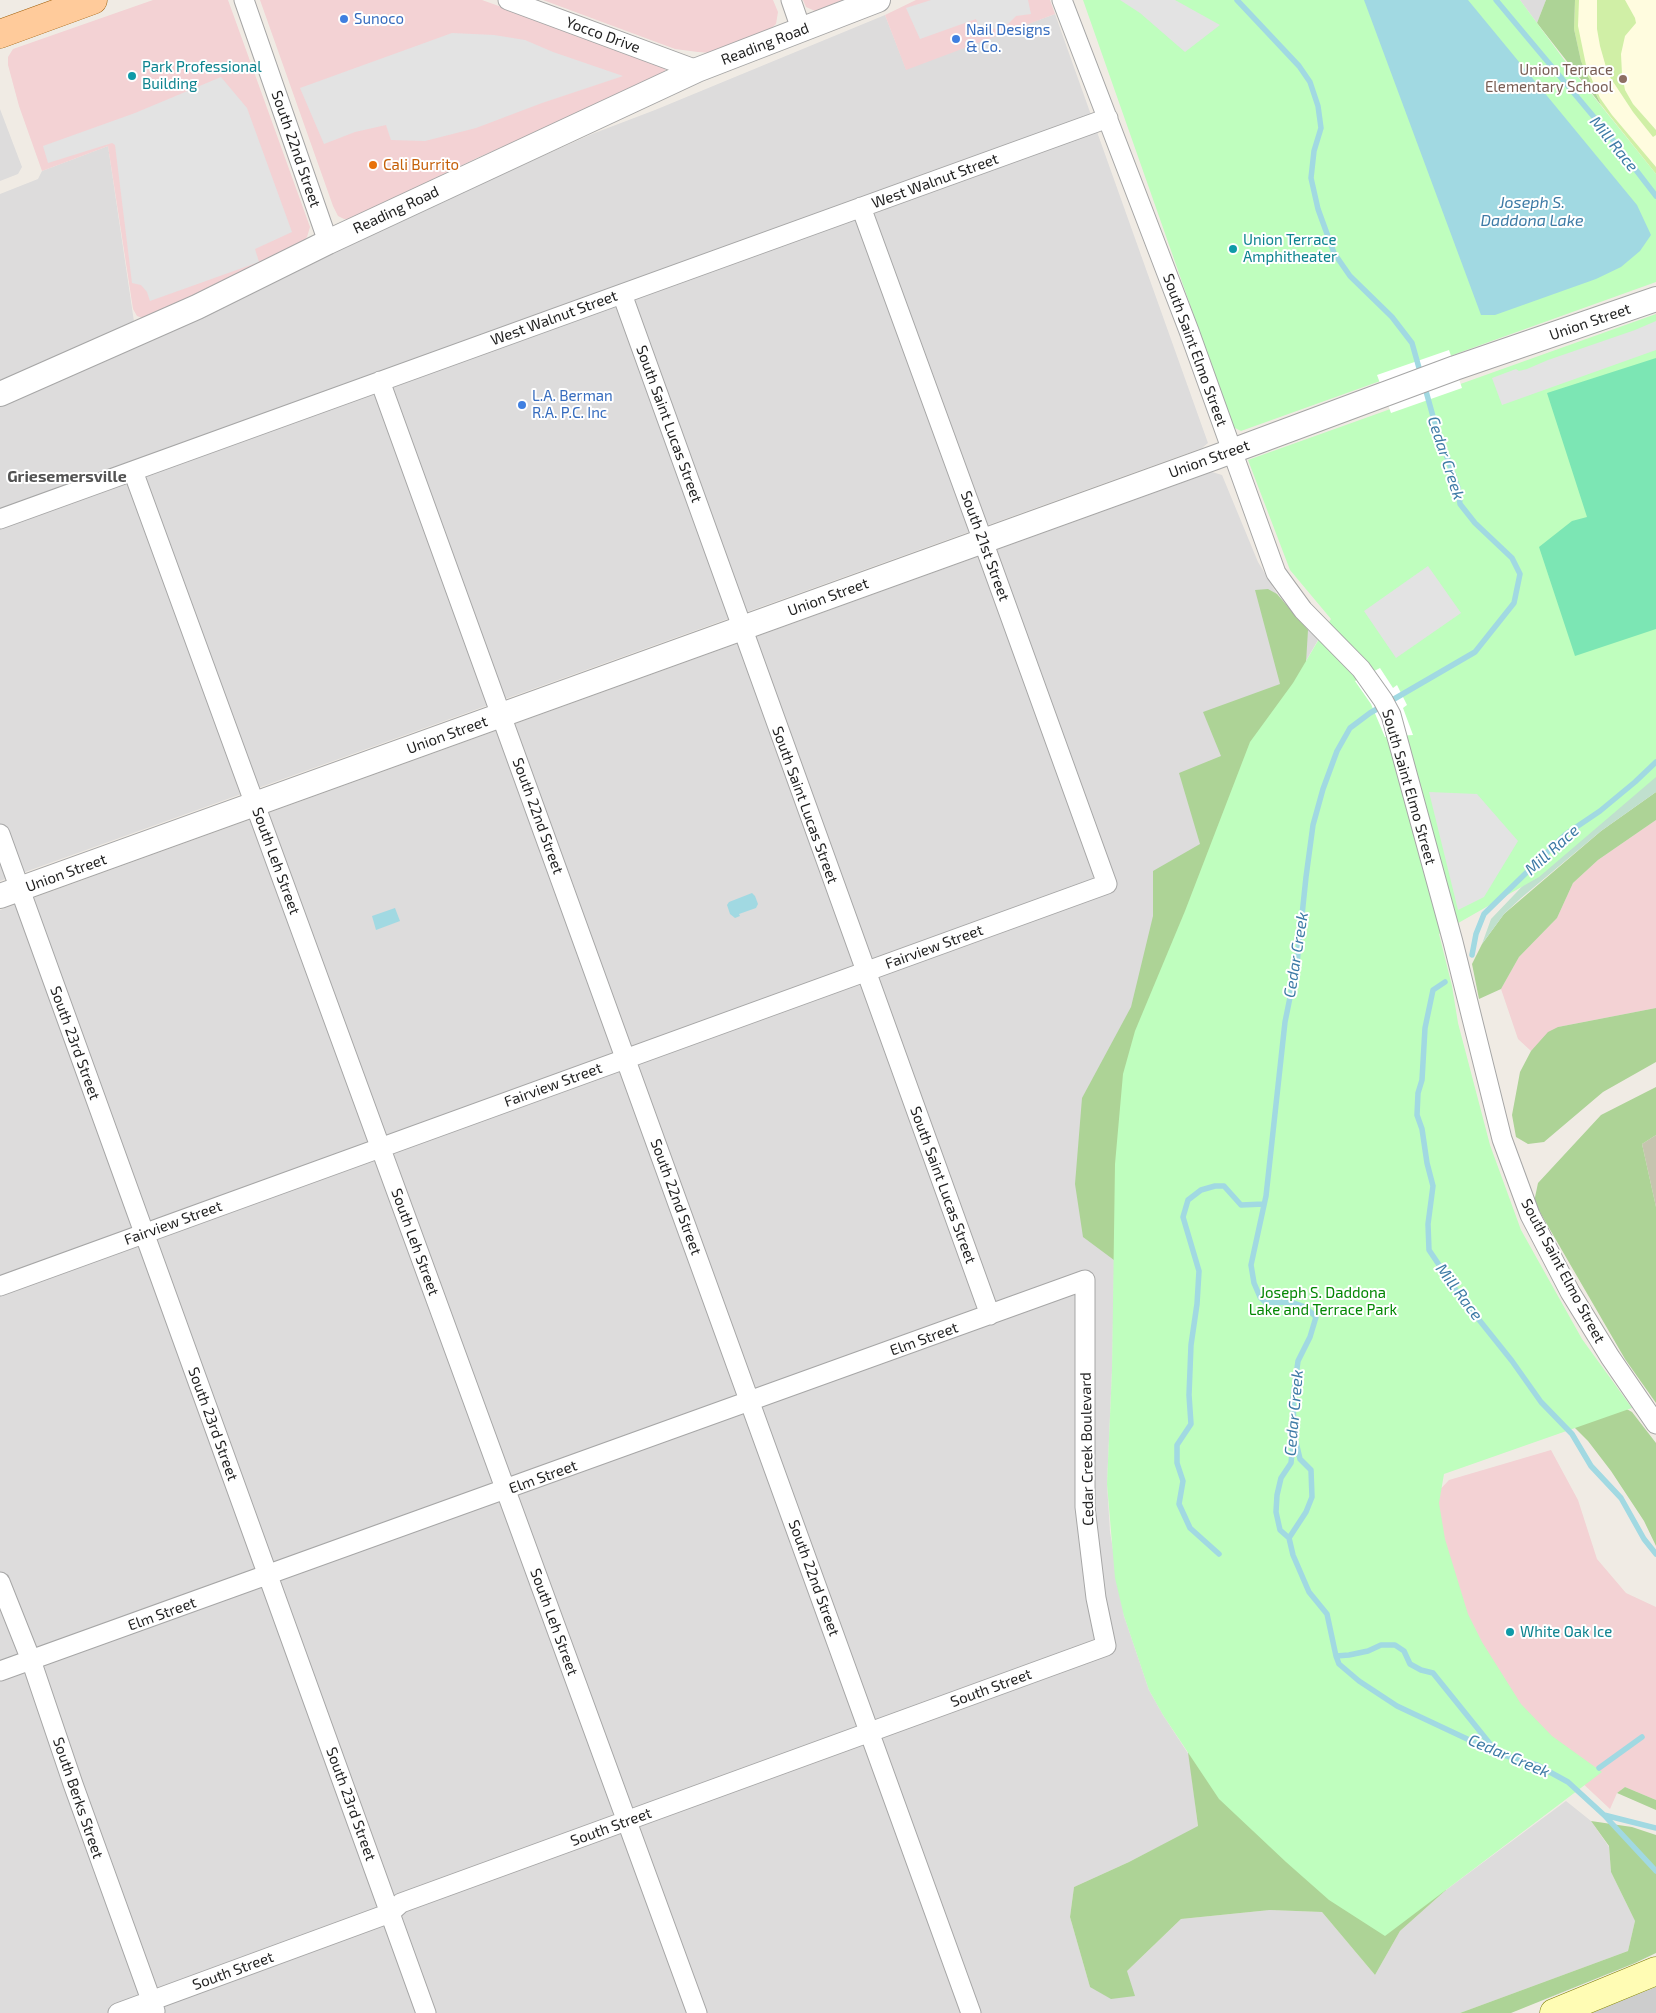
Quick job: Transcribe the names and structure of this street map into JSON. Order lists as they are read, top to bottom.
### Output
{
  "streets": {
    "street": [
      "Yocco Drive",
      "Reading Road",
      "South 22nd Street",
      "West Walnut Street",
      "Union Street",
      "South Saint Elmo Street",
      "South Saint Lucas Street",
      "South 21st Street",
      "South Leh Street",
      "Fairview Street",
      "South 23rd Street",
      "Elm Street",
      "Cedar Creek Boulevard",
      "South Street",
      "South Berks Street"
    ]
  },
  "crossings": [
    ["Yocco Drive", "Reading Road"],
    ["Reading Road", "South 22nd Street"],
    ["South 22nd Street", "West Walnut Street"],
    ["South 22nd Street", "Union Street"],
    ["South 22nd Street", "Fairview Street"],
    ["South 22nd Street", "Elm Street"],
    ["South 22nd Street", "South Street"],
    ["West Walnut Street", "South Saint Elmo Street"],
    ["West Walnut Street", "South Saint Lucas Street"],
    ["West Walnut Street", "South 21st Street"],
    ["West Walnut Street", "South Leh Street"],
    ["Union Street", "South Saint Elmo Street"],
    ["Union Street", "South Saint Lucas Street"],
    ["Union Street", "South 21st Street"],
    ["Union Street", "South Leh Street"],
    ["Union Street", "South 23rd Street"],
    ["South Saint Lucas Street", "Fairview Street"],
    ["South Saint Lucas Street", "Elm Street"],
    ["South 21st Street", "Fairview Street"],
    ["South Leh Street", "Fairview Street"],
    ["South Leh Street", "Elm Street"],
    ["South Leh Street", "South Street"],
    ["Fairview Street", "South 23rd Street"],
    ["South 23rd Street", "Elm Street"],
    ["South 23rd Street", "South Street"],
    ["Elm Street", "Cedar Creek Boulevard"],
    ["Elm Street", "South Berks Street"],
    ["Cedar Creek Boulevard", "South Street"],
    ["South Street", "South Berks Street"]
  ],
  "districts": ["Griesemersville"],
  "water": ["Mill Race", "Joseph S. Daddona Lake", "Cedar Creek"],
  "parks": ["Joseph S. Daddona Lake and Terrace Park"],
  "places": [
    "Sunoco",
    "Nail Designs & Co.",
    "Park Professional Building",
    "Union Terrace Elementary School",
    "Cali Burrito",
    "Union Terrace Amphitheater",
    "L.A. Berman R.A. P.C. Inc",
    "White Oak Ice"
  ]
}
